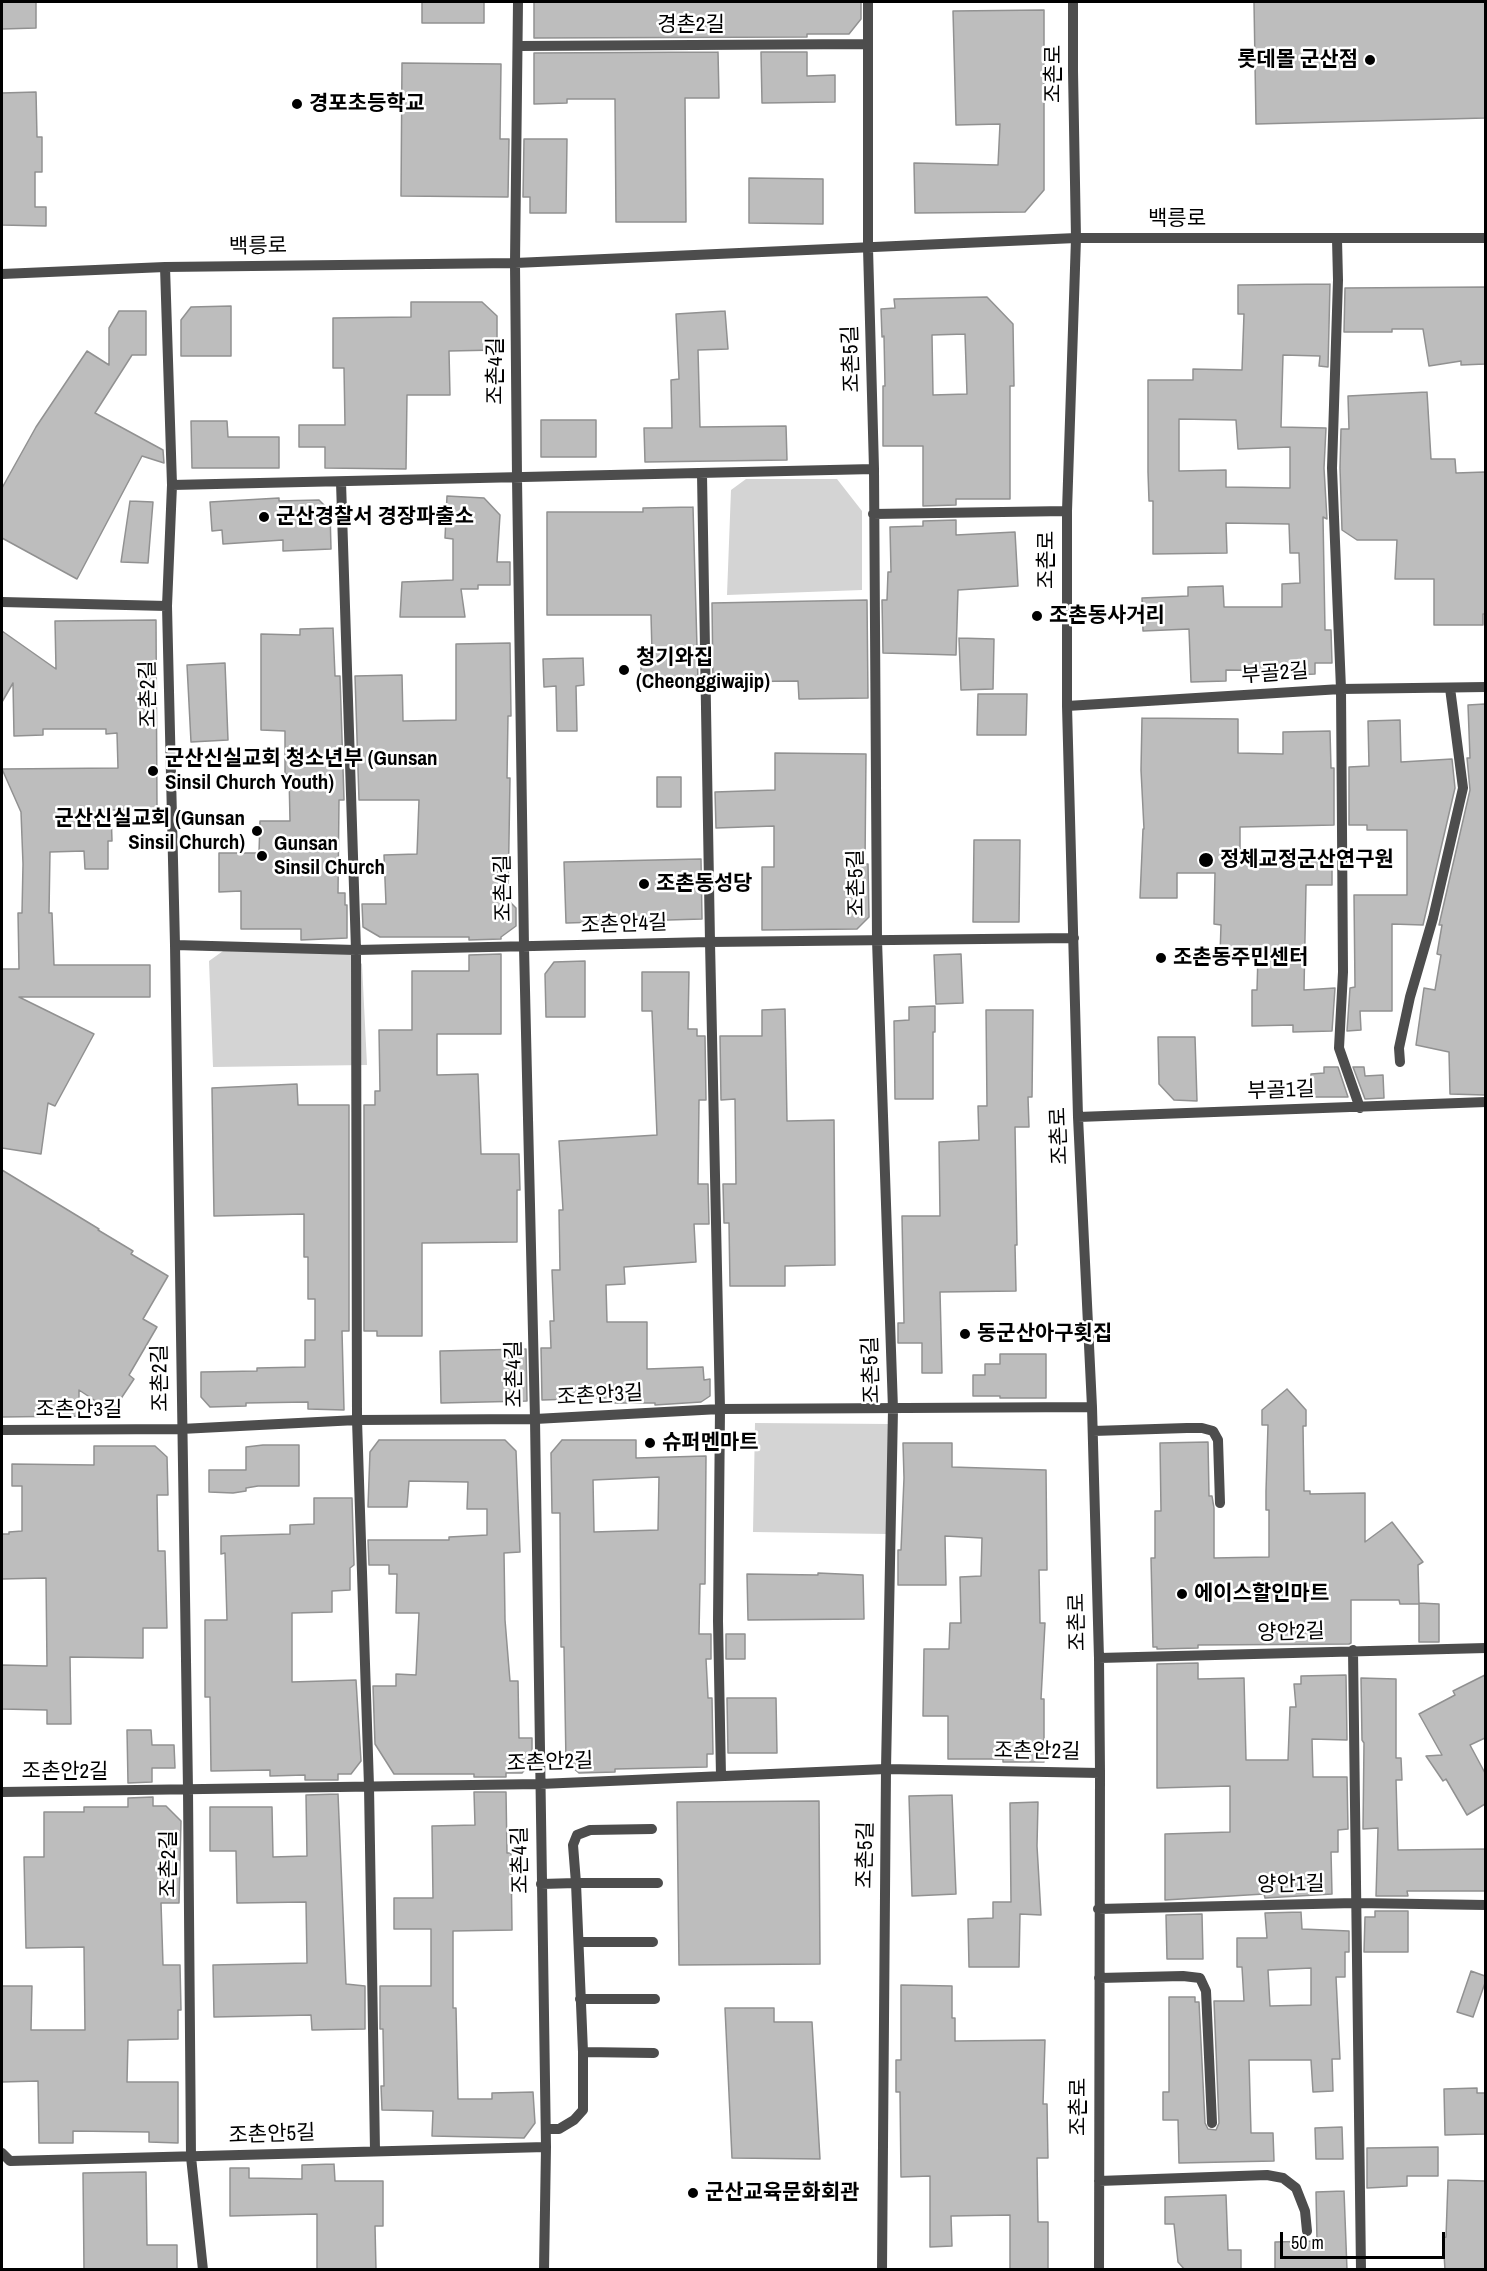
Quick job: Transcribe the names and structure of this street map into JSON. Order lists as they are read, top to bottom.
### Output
{
  "streets": {
    "street": [
      "경촌2길",
      "조촌로",
      "백릉로",
      "조촌5길",
      "조촌4길",
      "부골2길",
      "조촌2길",
      "조촌안4길",
      "부골1길",
      "조촌안3길",
      "양안2길",
      "조촌안2길",
      "양안1길",
      "조촌안5길"
    ]
  },
  "crossings": [
    ["조촌로", "백릉로"],
    ["조촌로", "부골2길"],
    ["조촌로", "조촌안4길"],
    ["조촌로", "부골1길"],
    ["조촌로", "조촌안3길"],
    ["조촌로", "양안2길"],
    ["조촌로", "조촌안2길"],
    ["조촌로", "양안1길"],
    ["백릉로", "조촌5길"],
    ["백릉로", "조촌4길"],
    ["백릉로", "조촌2길"],
    ["조촌5길", "조촌안4길"],
    ["조촌5길", "조촌안3길"],
    ["조촌5길", "조촌안2길"],
    ["조촌4길", "조촌안4길"],
    ["조촌4길", "조촌안3길"],
    ["조촌4길", "조촌안2길"],
    ["조촌4길", "조촌안5길"],
    ["조촌2길", "조촌안4길"],
    ["조촌2길", "조촌안3길"],
    ["조촌2길", "조촌안2길"],
    ["조촌2길", "조촌안5길"]
  ],
  "places": [
    "롯데몰 군산점",
    "경포초등학교",
    "군산경찰서 경장파출소",
    "조촌동사거리",
    "청기와집 (Cheonggiwajip)",
    "군산신실교회 청소년부 (Gunsan Sinsil Church Youth)",
    "군산신실교회 (Gunsan Sinsil Church)",
    "Gunsan Sinsil Church",
    "정체교정군산연구원",
    "조촌동성당",
    "조촌동주민센터",
    "동군산아구횟집",
    "슈퍼멘마트",
    "에이스할인마트",
    "군산교육문화회관"
  ],
  "scale_bar": "50 m"
}
